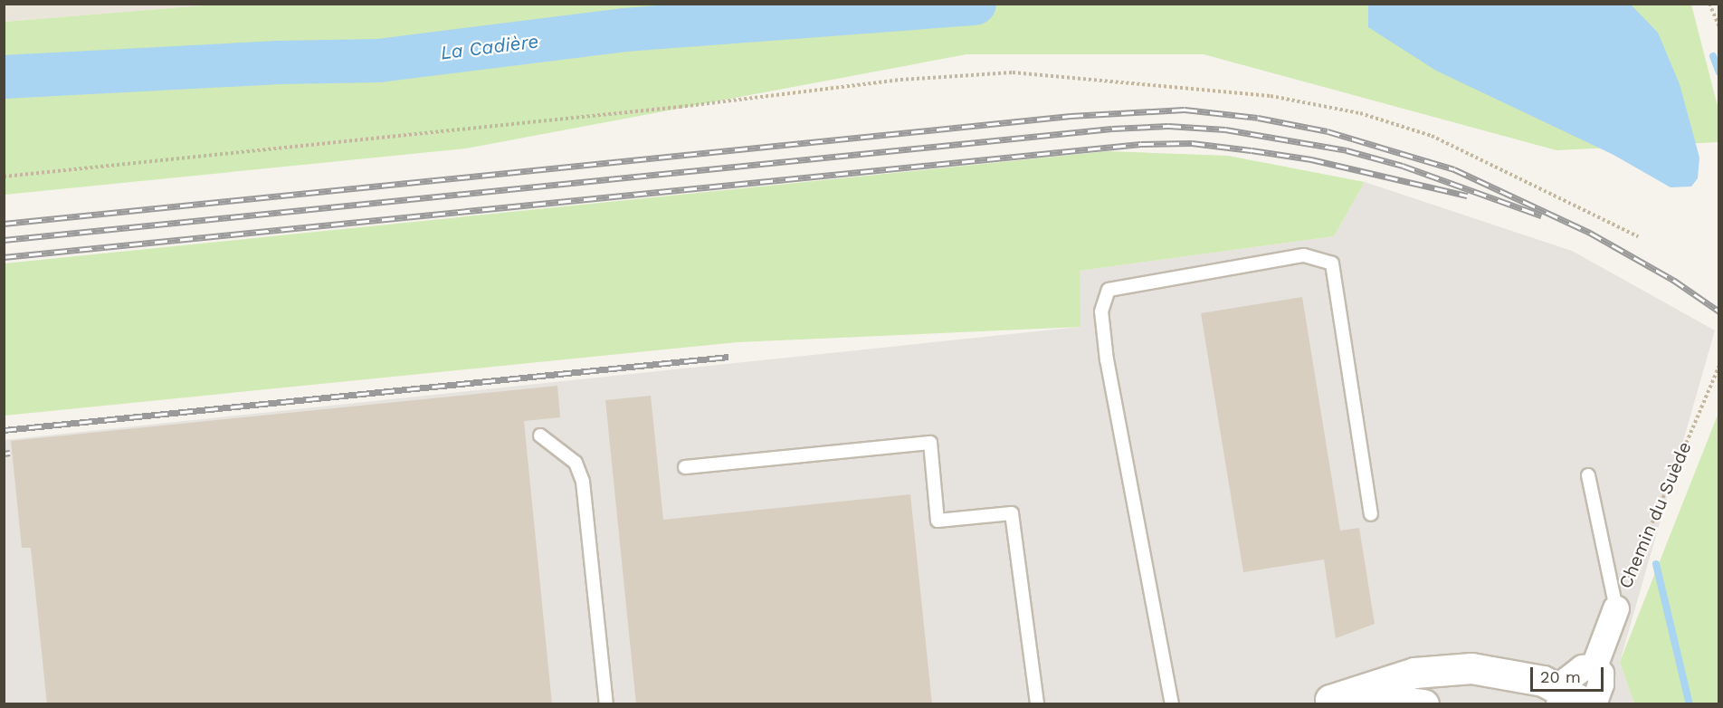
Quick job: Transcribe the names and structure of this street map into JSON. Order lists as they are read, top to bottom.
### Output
{
  "streets": {
    "street": ["Chemin du Suède"]
  },
  "water": ["La Cadière"],
  "scale_bar": "20 m"
}
